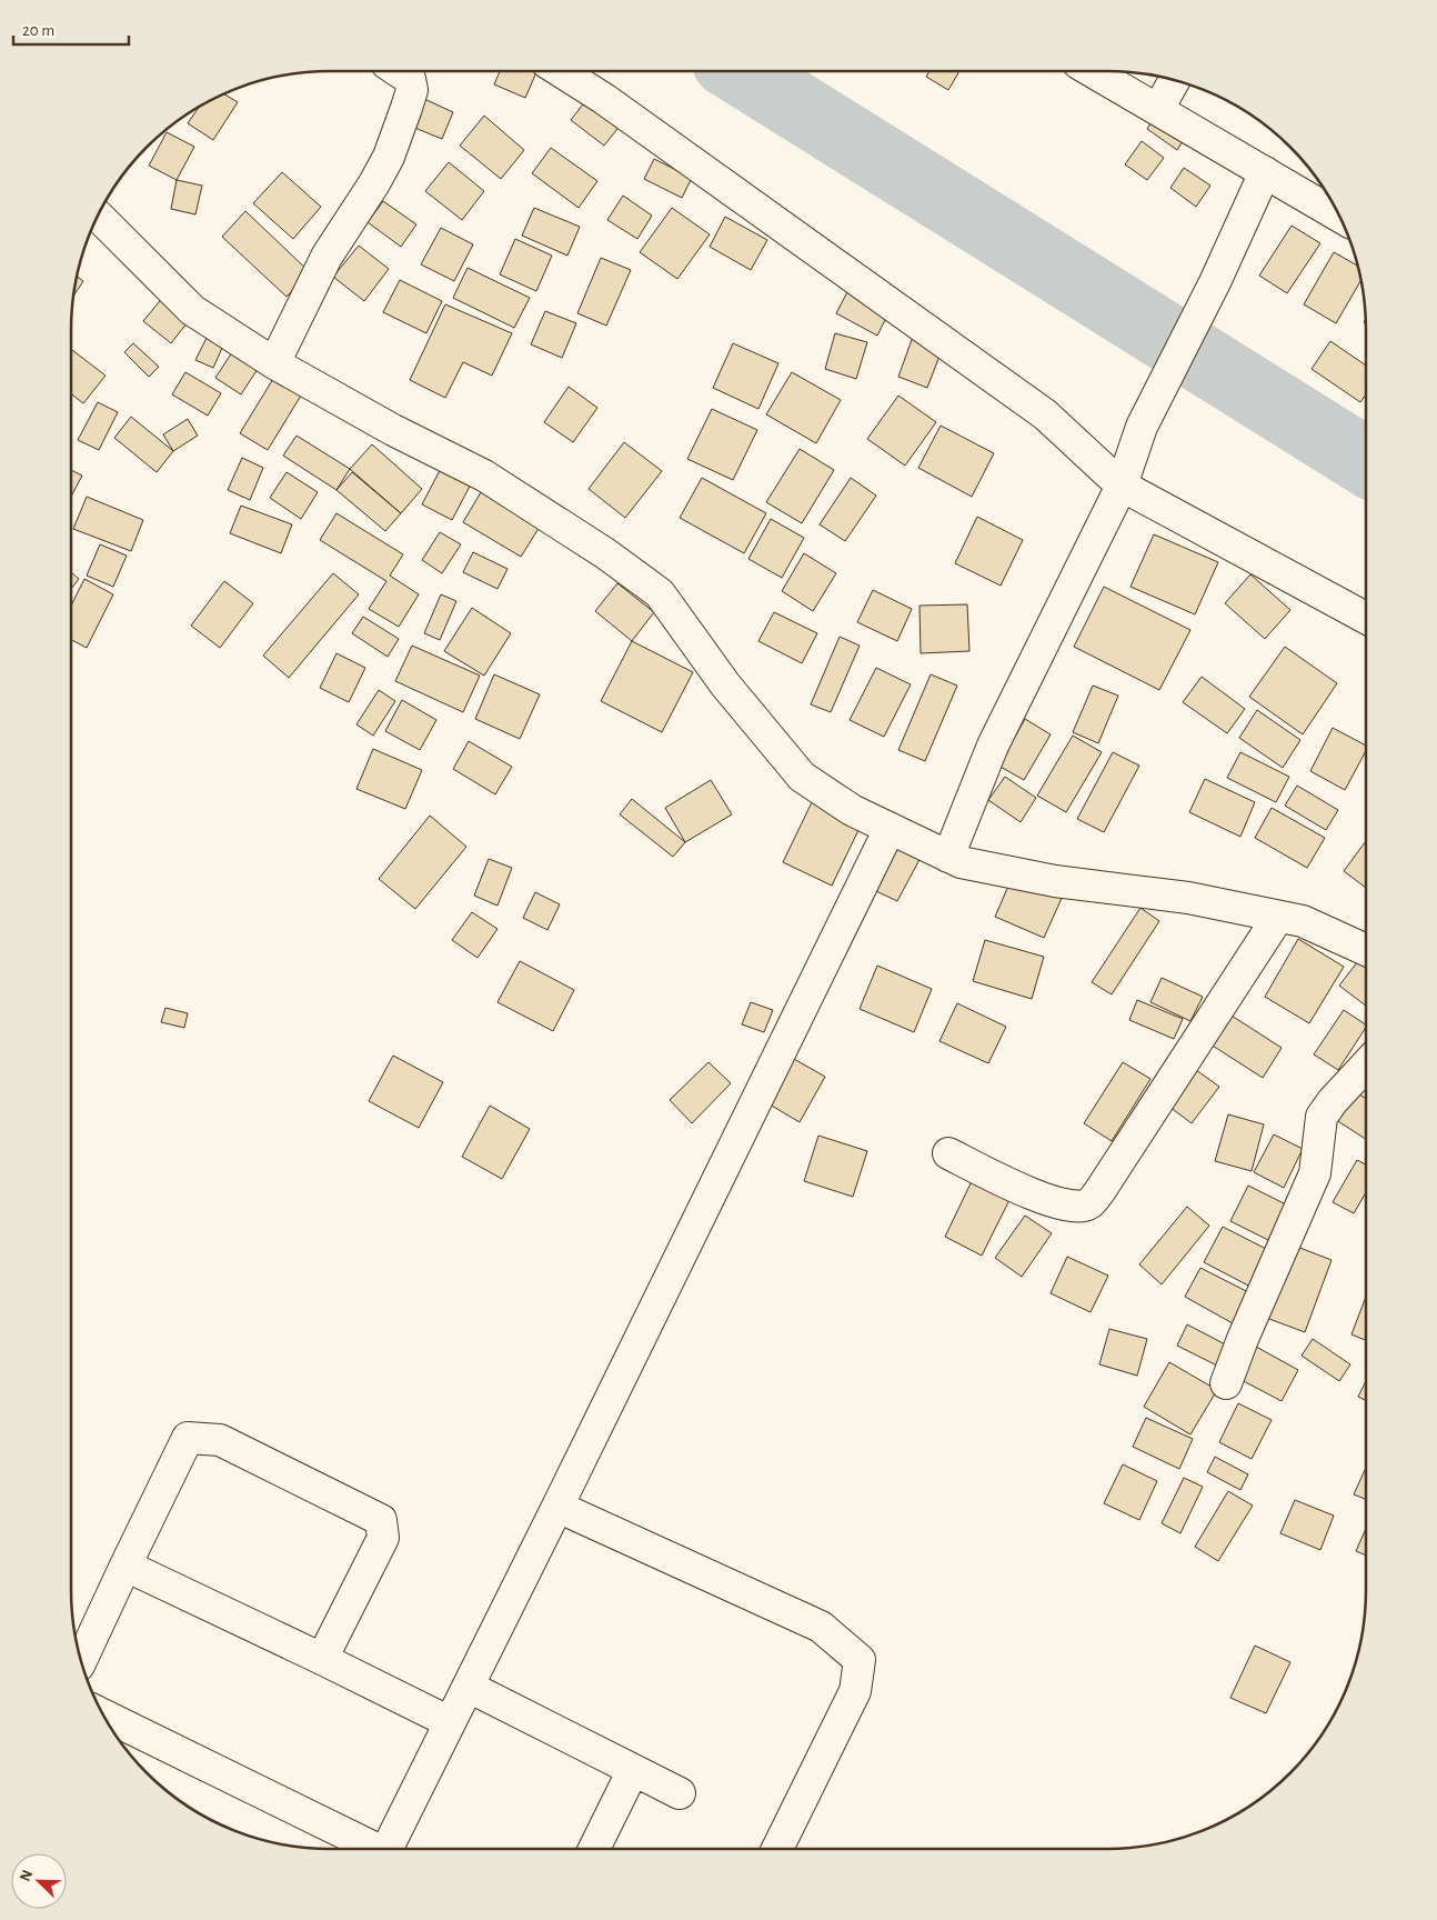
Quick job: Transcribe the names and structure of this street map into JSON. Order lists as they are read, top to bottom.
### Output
{
  "scale_bar": "20 m",
  "north": "top left"
}
